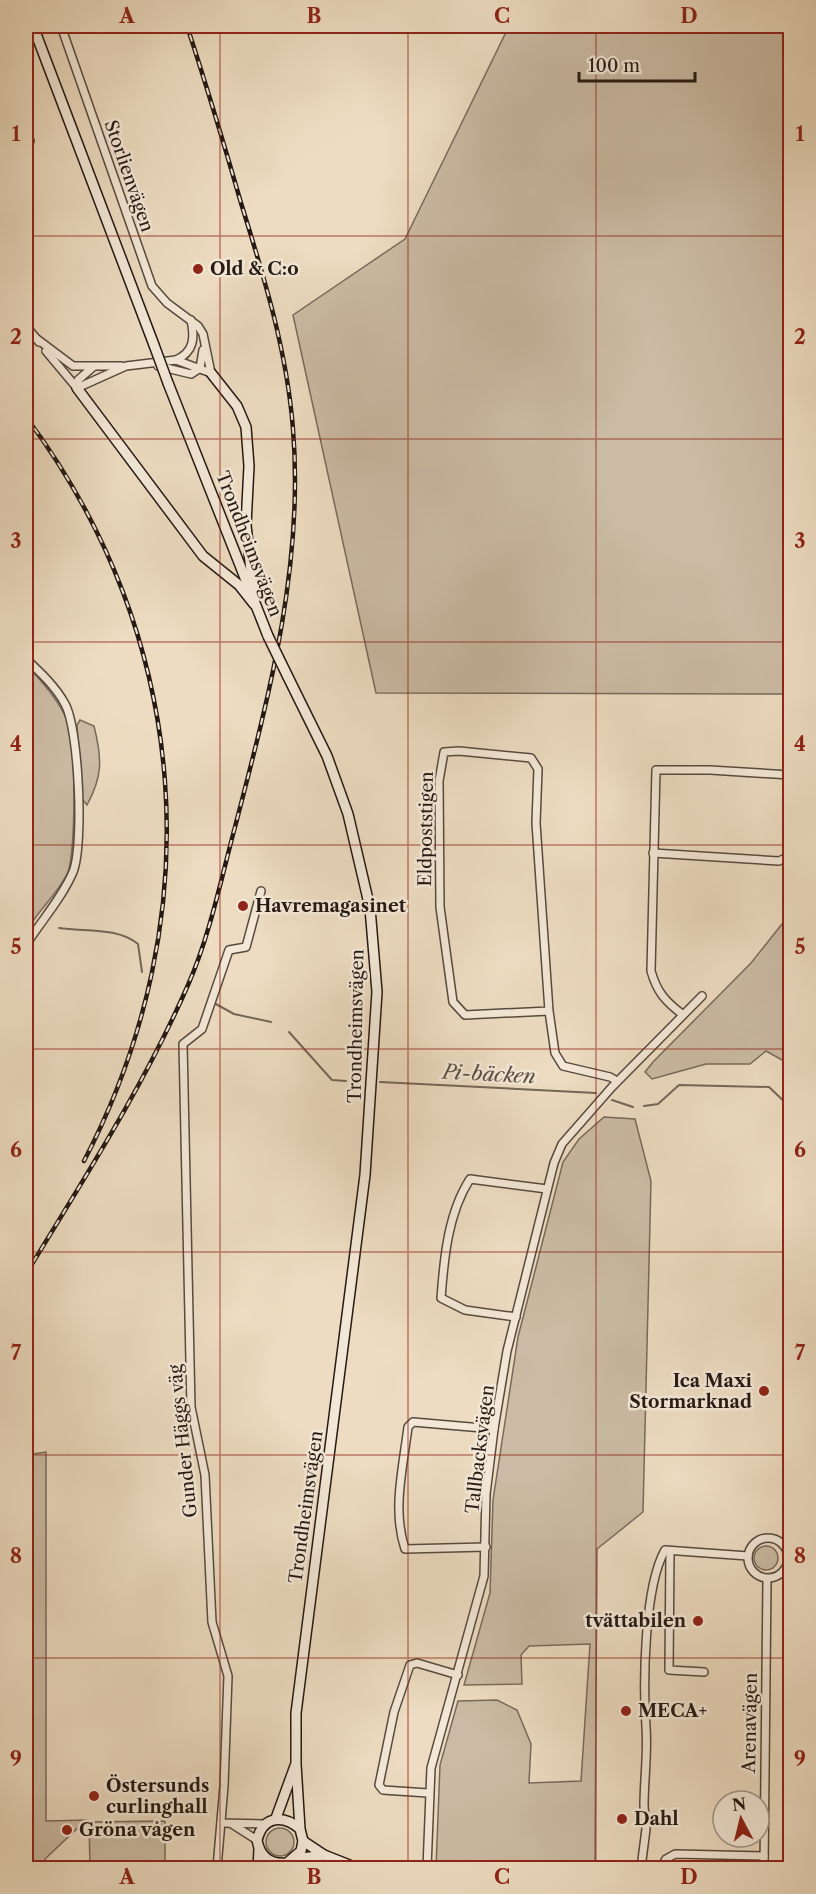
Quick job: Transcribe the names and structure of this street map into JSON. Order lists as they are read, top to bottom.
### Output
{
  "streets": {
    "main road": ["Trondheimsvägen"],
    "street": [
      "Storlienvägen",
      "Eldpoststigen",
      "Gunder Häggs väg",
      "Tallbacksvägen",
      "Arenavägen"
    ]
  },
  "crossings": [
    ["Eldpoststigen", "Tallbacksvägen"]
  ],
  "water": ["Pi-bäcken"],
  "places": [
    "Old & C:o",
    "Havremagasinet",
    "Ica Maxi Stormarknad",
    "tvättabilen",
    "MECA+",
    "Östersunds curlinghall",
    "Dahl",
    "Gröna vågen"
  ],
  "scale_bar": "100 m",
  "north": "top",
  "grid": {
    "columns": [
      "A",
      "B",
      "C",
      "D"
    ],
    "rows": [
      "1",
      "2",
      "3",
      "4",
      "5",
      "6",
      "7",
      "8",
      "9"
    ]
  }
}
